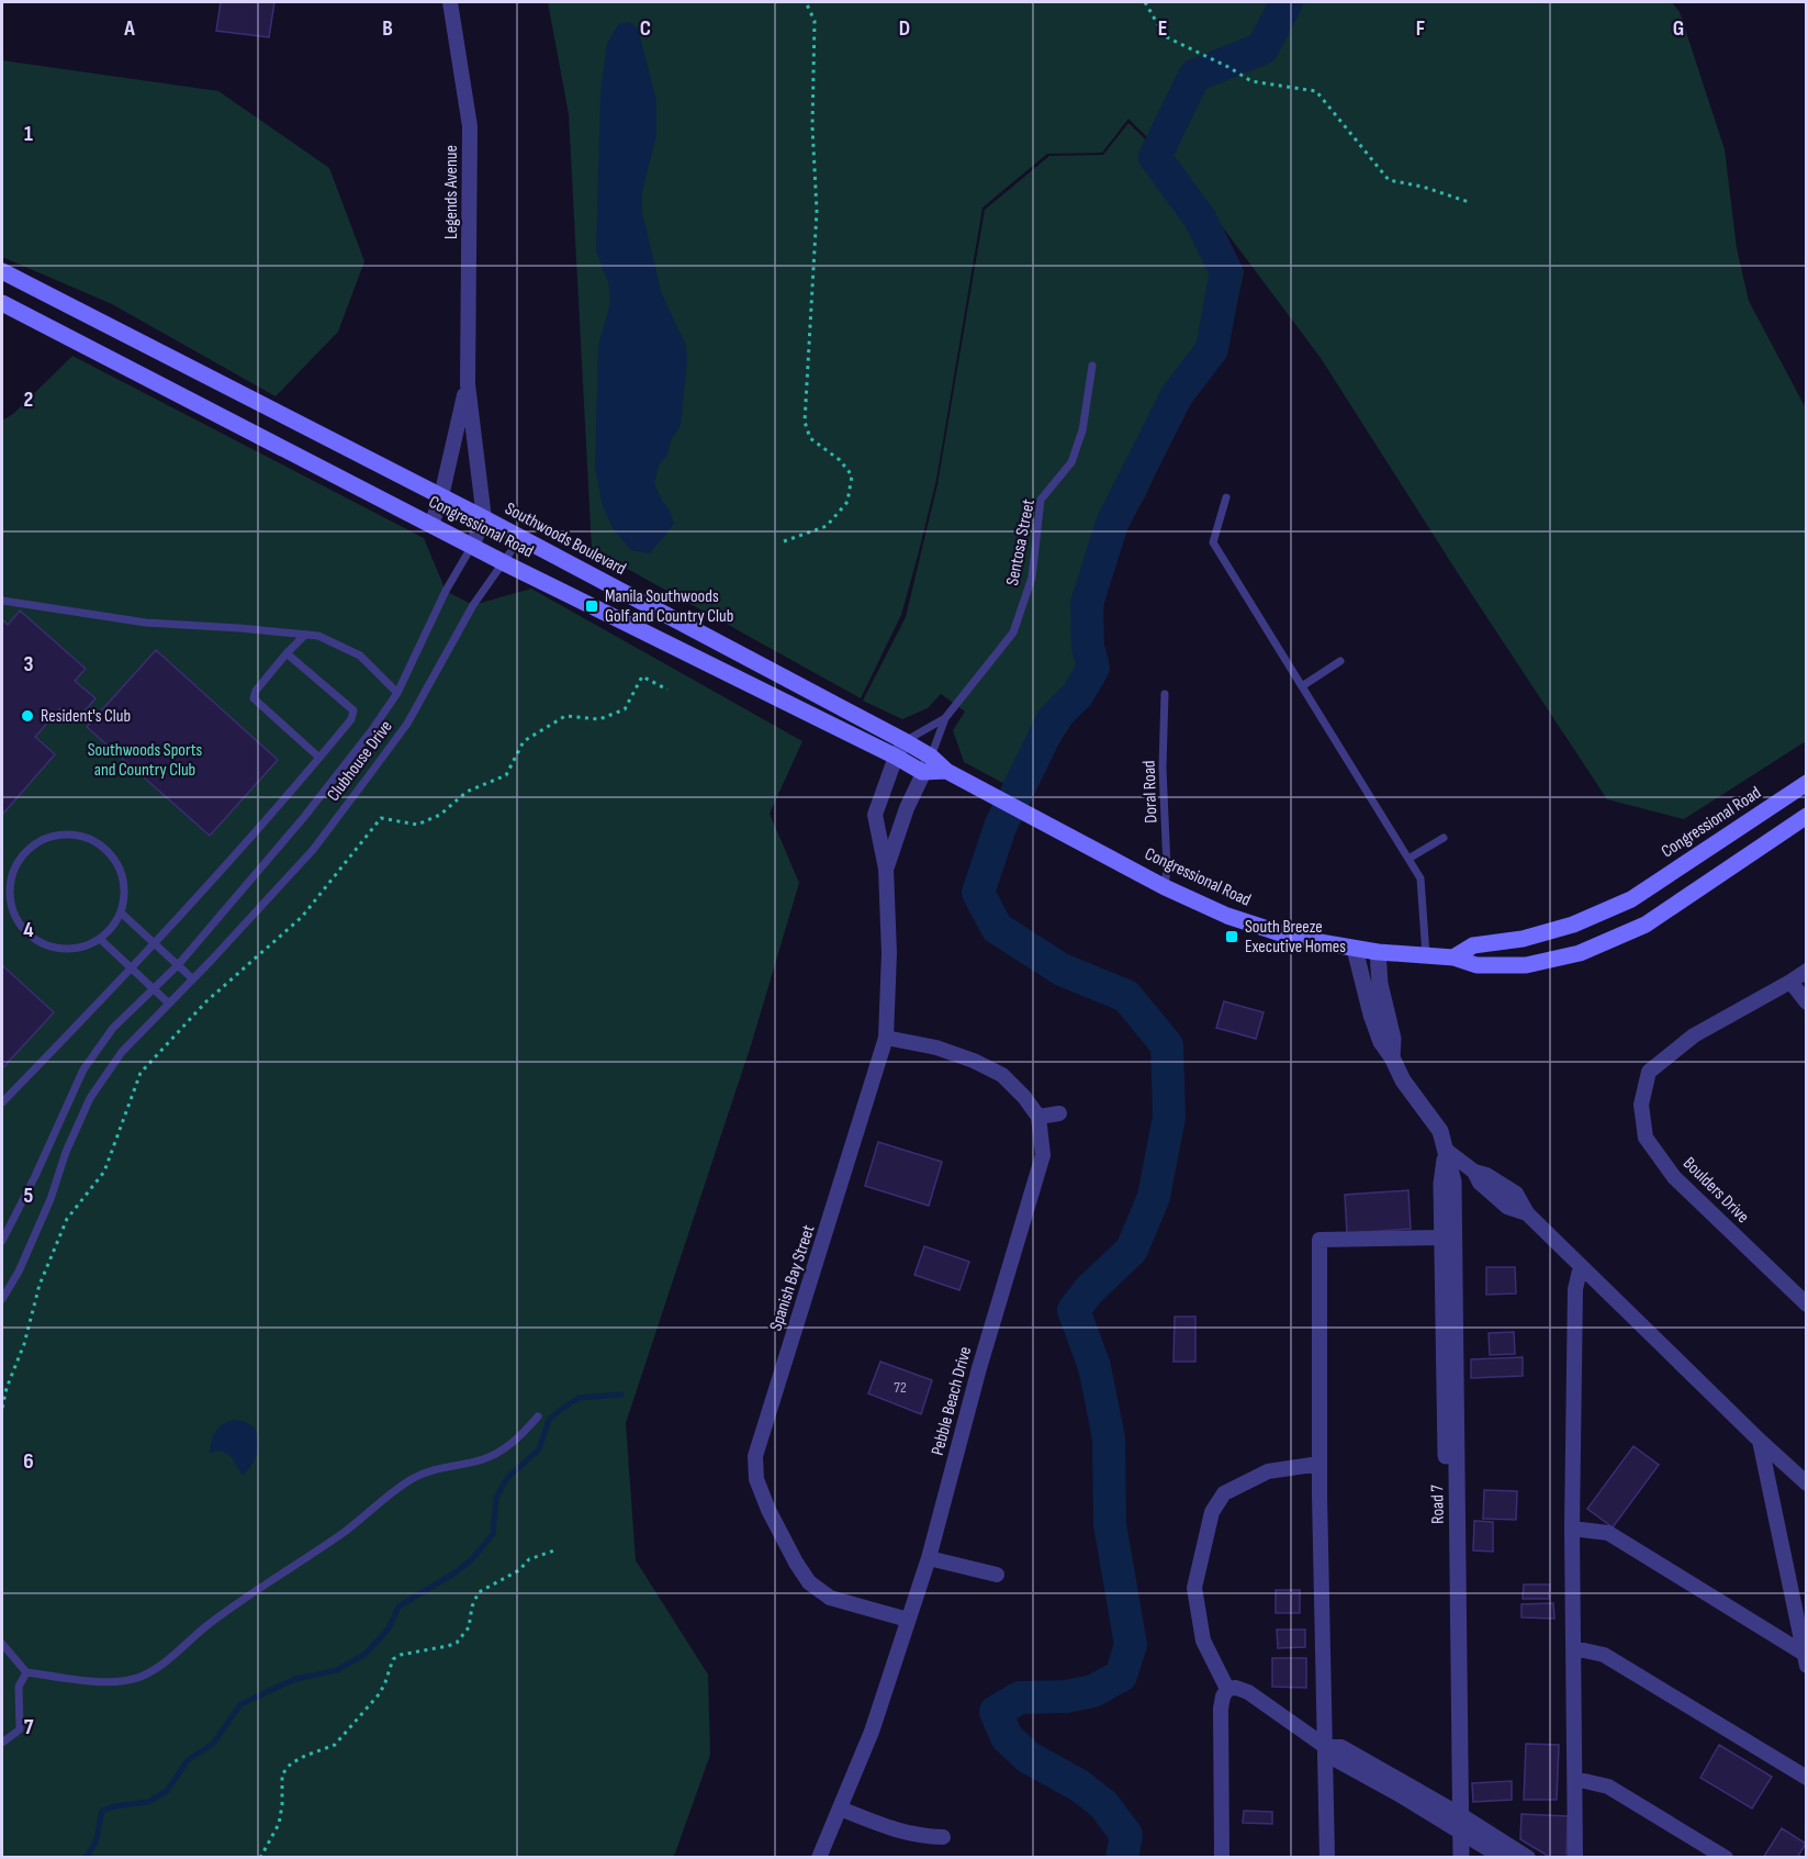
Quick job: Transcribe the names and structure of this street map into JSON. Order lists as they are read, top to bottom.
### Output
{
  "streets": {
    "main road": ["Congressional Road", "Southwoods Boulevard"],
    "street": [
      "Legends Avenue",
      "Boulders Drive",
      "Spanish Bay Street",
      "Pebble Beach Drive",
      "Road 7"
    ],
    "lane": ["Sentosa Street", "Clubhouse Drive", "Doral Road"]
  },
  "crossings": [
    ["Legends Avenue", "Congressional Road"],
    ["Legends Avenue", "Southwoods Boulevard"],
    ["Congressional Road", "Southwoods Boulevard"],
    ["Congressional Road", "Clubhouse Drive"],
    ["Congressional Road", "Doral Road"],
    ["Congressional Road", "Spanish Bay Street"],
    ["Congressional Road", "Road 7"],
    ["Southwoods Boulevard", "Clubhouse Drive"],
    ["Spanish Bay Street", "Pebble Beach Drive"]
  ],
  "parks": ["Southwoods Sports and Country Club"],
  "places": {
    "transit": ["Manila Southwoods Golf and Country Club", "South Breeze Executive Homes"],
    "other": ["Resident's Club"]
  },
  "house_numbers": ["72"],
  "grid": {
    "columns": [
      "A",
      "B",
      "C",
      "D",
      "E",
      "F",
      "G"
    ],
    "rows": [
      "1",
      "2",
      "3",
      "4",
      "5",
      "6",
      "7"
    ]
  }
}
